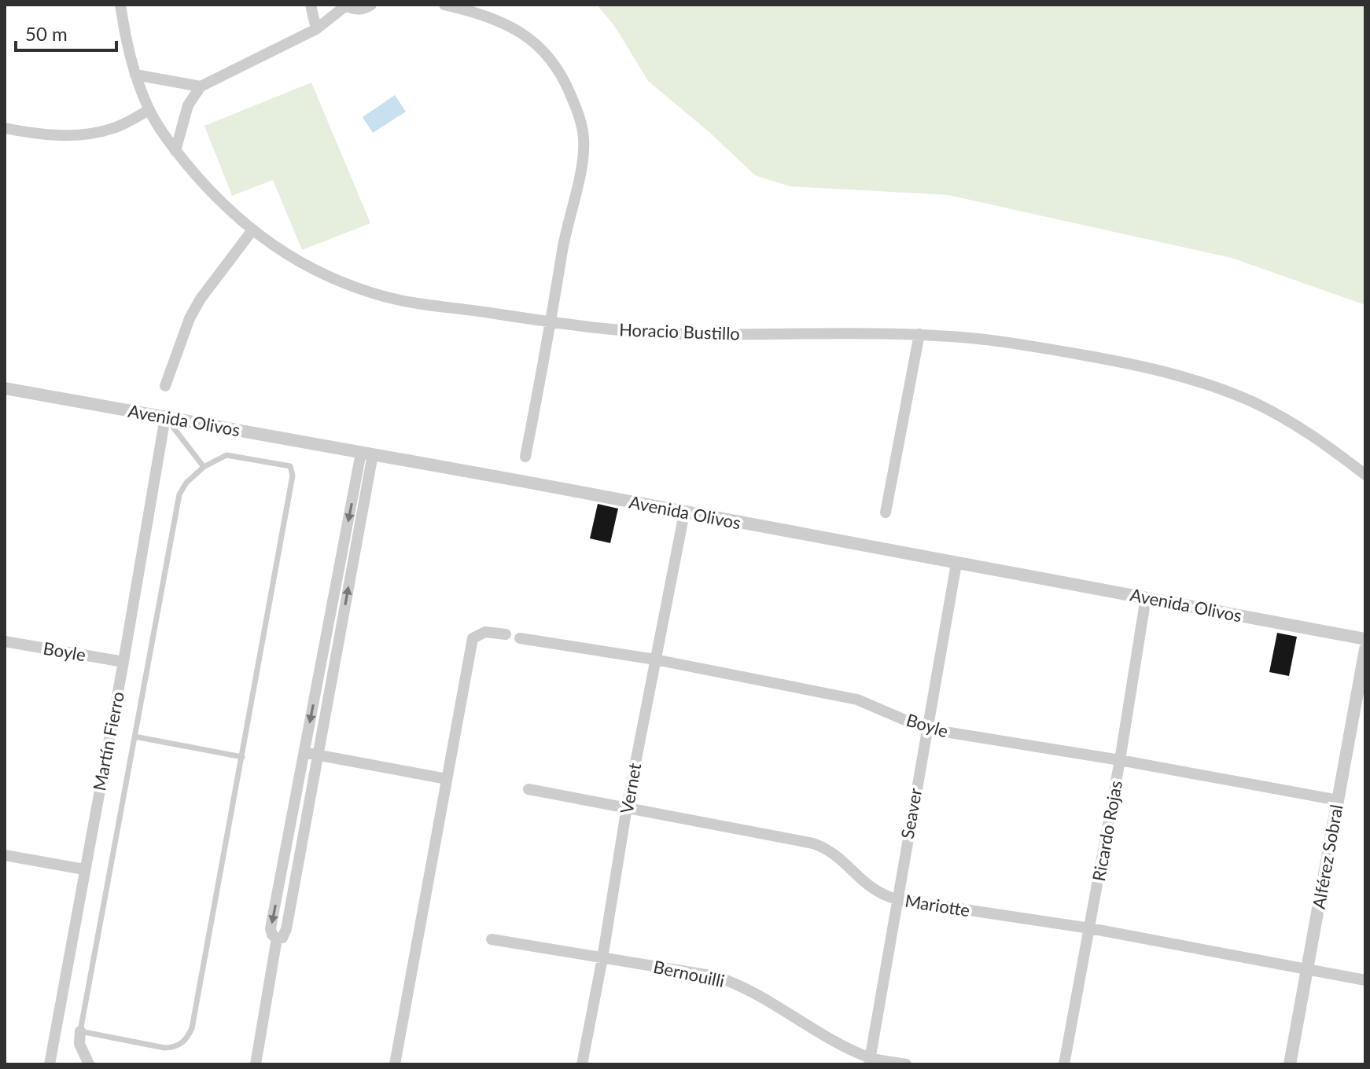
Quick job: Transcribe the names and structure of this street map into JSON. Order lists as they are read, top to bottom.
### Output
{
  "streets": {
    "street": [
      "Horacio Bustillo",
      "Avenida Olivos",
      "Boyle",
      "Martín Fierro",
      "Vernet",
      "Seaver",
      "Ricardo Rojas",
      "Alférez Sobral",
      "Mariotte",
      "Bernouilli"
    ]
  },
  "crossings": [
    ["Avenida Olivos", "Martín Fierro"],
    ["Avenida Olivos", "Vernet"],
    ["Avenida Olivos", "Seaver"],
    ["Avenida Olivos", "Ricardo Rojas"],
    ["Boyle", "Martín Fierro"],
    ["Boyle", "Vernet"],
    ["Boyle", "Seaver"],
    ["Boyle", "Ricardo Rojas"],
    ["Boyle", "Alférez Sobral"],
    ["Vernet", "Mariotte"],
    ["Vernet", "Bernouilli"],
    ["Seaver", "Mariotte"],
    ["Seaver", "Bernouilli"],
    ["Ricardo Rojas", "Mariotte"],
    ["Alférez Sobral", "Mariotte"]
  ],
  "scale_bar": "50 m"
}
